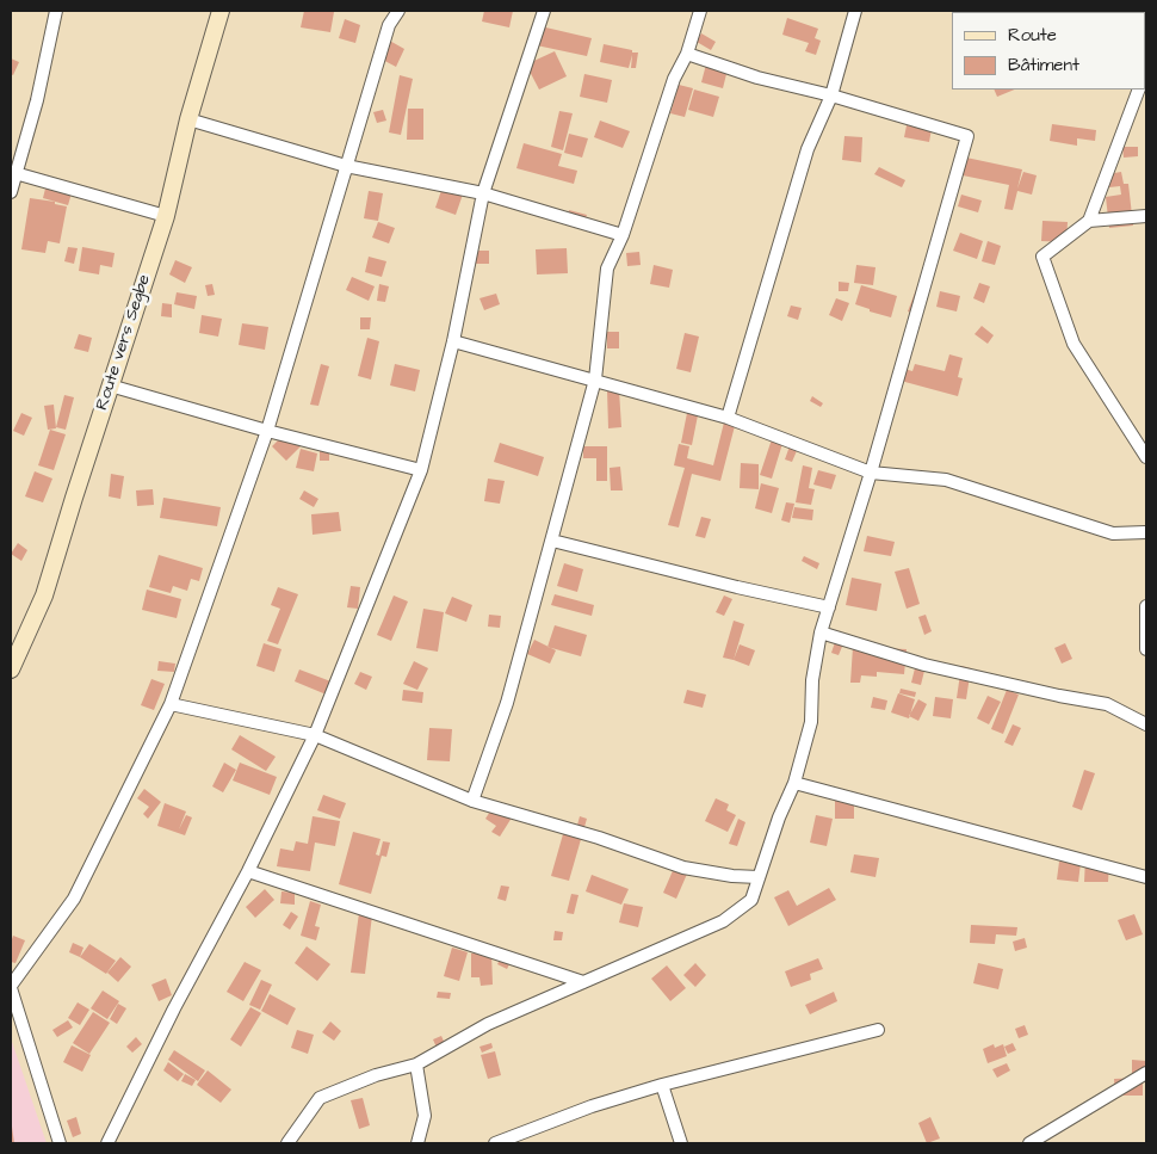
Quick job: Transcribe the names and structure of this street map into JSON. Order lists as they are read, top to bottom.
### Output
{
  "streets": {
    "main road": ["Route vers Segbe"]
  },
  "legend": ["Route", "Bâtiment"]
}
